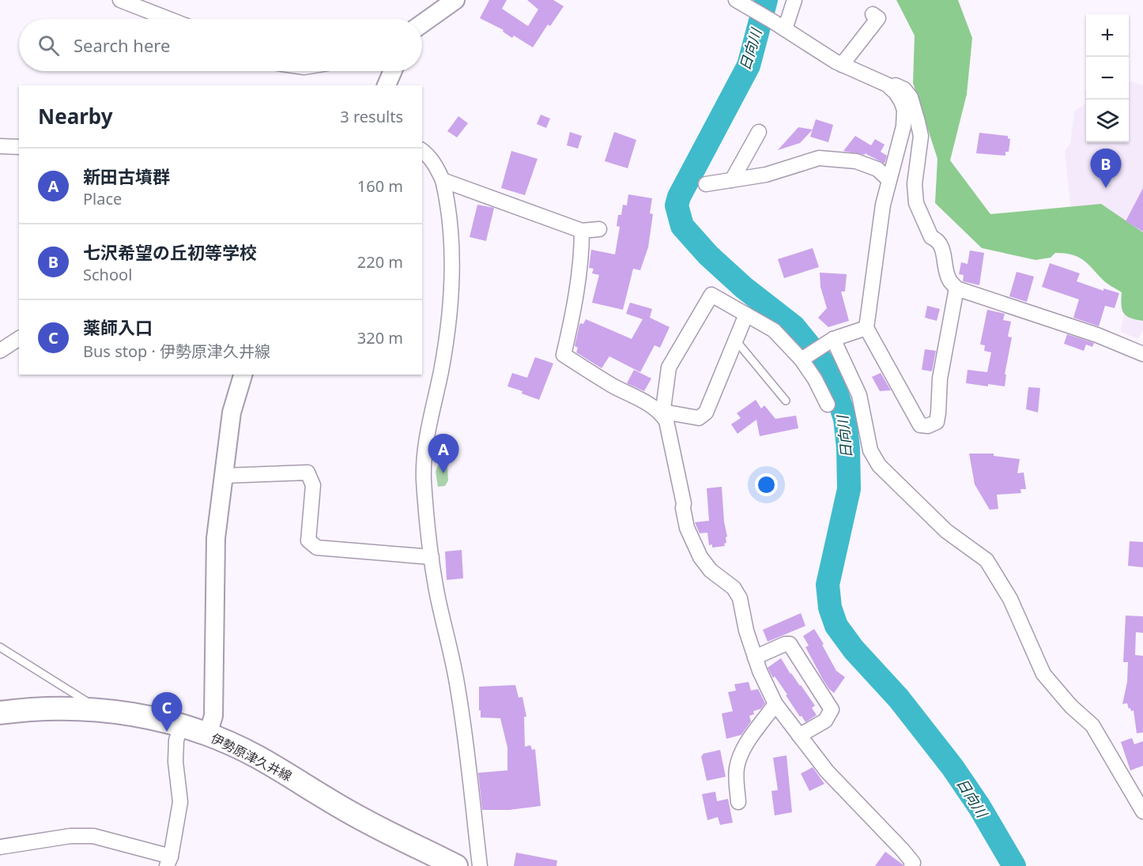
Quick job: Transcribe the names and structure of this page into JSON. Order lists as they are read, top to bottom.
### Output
{
  "streets": {
    "main road": ["伊勢原津久井線"]
  },
  "water": ["日向川"],
  "page": {
    "map_buttons": ["+", "−"],
    "search": "Search here",
    "heading": ["Nearby", "3 results"],
    "list": [
      {
        "mark": "A",
        "name": "新田古墳群",
        "note": "Place",
        "value": "160 m"
      },
      {
        "mark": "B",
        "name": "七沢希望の丘初等学校",
        "note": "School",
        "value": "220 m"
      },
      {
        "mark": "C",
        "name": "薬師入口",
        "note": "Bus stop · 伊勢原津久井線",
        "value": "320 m"
      }
    ],
    "pins": ["B", "A", "C"]
  }
}
